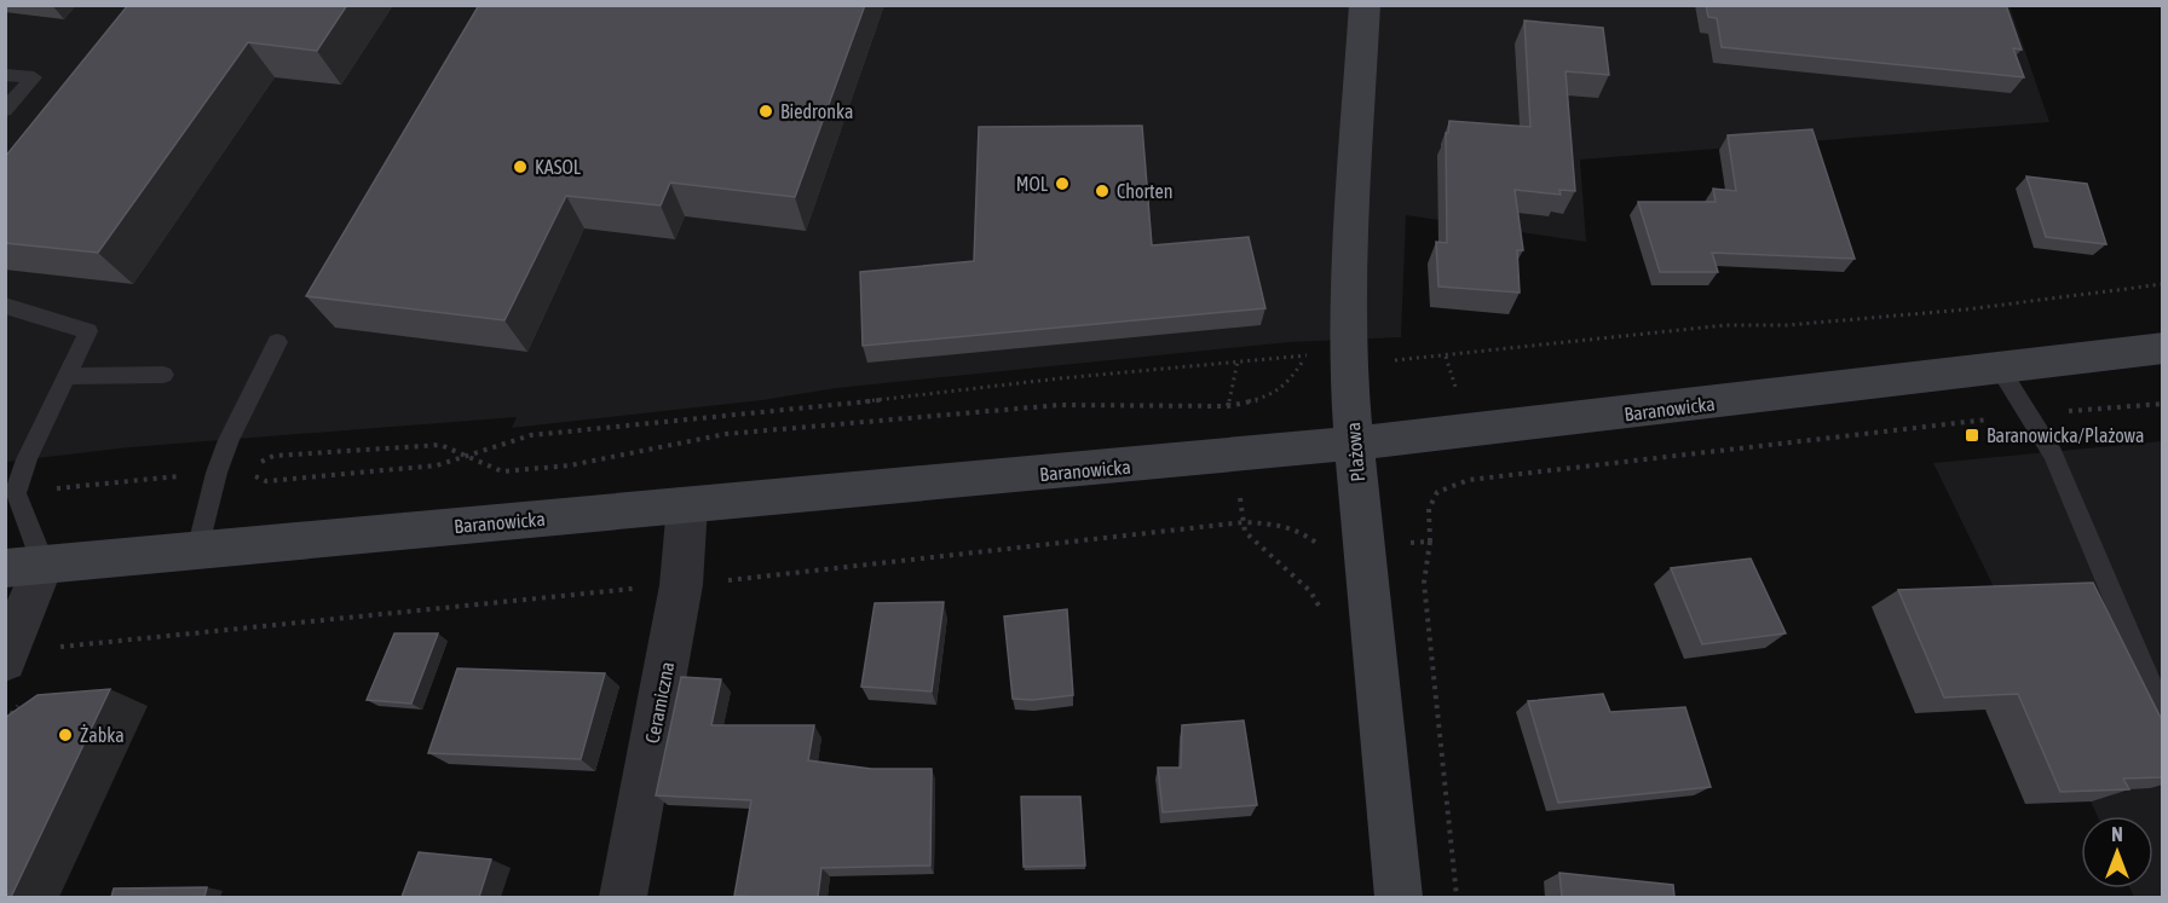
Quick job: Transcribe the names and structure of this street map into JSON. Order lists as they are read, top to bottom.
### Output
{
  "streets": {
    "street": ["Baranowicka", "Plażowa", "Ceramiczna"]
  },
  "crossings": [
    ["Baranowicka", "Plażowa"],
    ["Baranowicka", "Ceramiczna"]
  ],
  "places": {
    "other": [
      "Biedronka",
      "KASOL",
      "MOL",
      "Chorten",
      "Żabka"
    ],
    "transit": ["Baranowicka/Plażowa"]
  },
  "north": "top"
}
